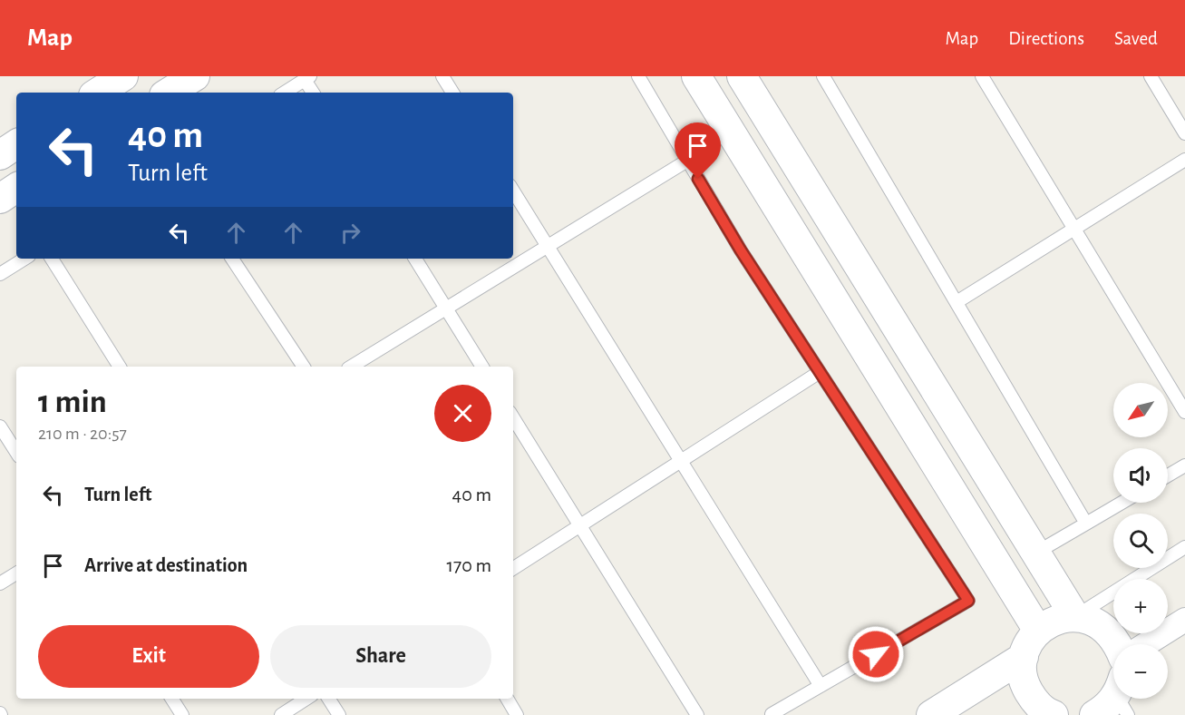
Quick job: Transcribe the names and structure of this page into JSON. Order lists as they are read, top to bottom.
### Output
{
  "north": "bottom left",
  "page": {
    "header": "Map",
    "nav": ["Map", "Directions", "Saved"],
    "turn": ["40 m", "Turn left"],
    "heading": ["1 min", "210 m · 20:57"],
    "map_buttons": ["+", "−"],
    "list": [
      {
        "name": "Turn left",
        "value": "40 m"
      },
      {
        "name": "Arrive at destination",
        "value": "170 m"
      }
    ],
    "buttons": ["Exit", "Share"]
  }
}
